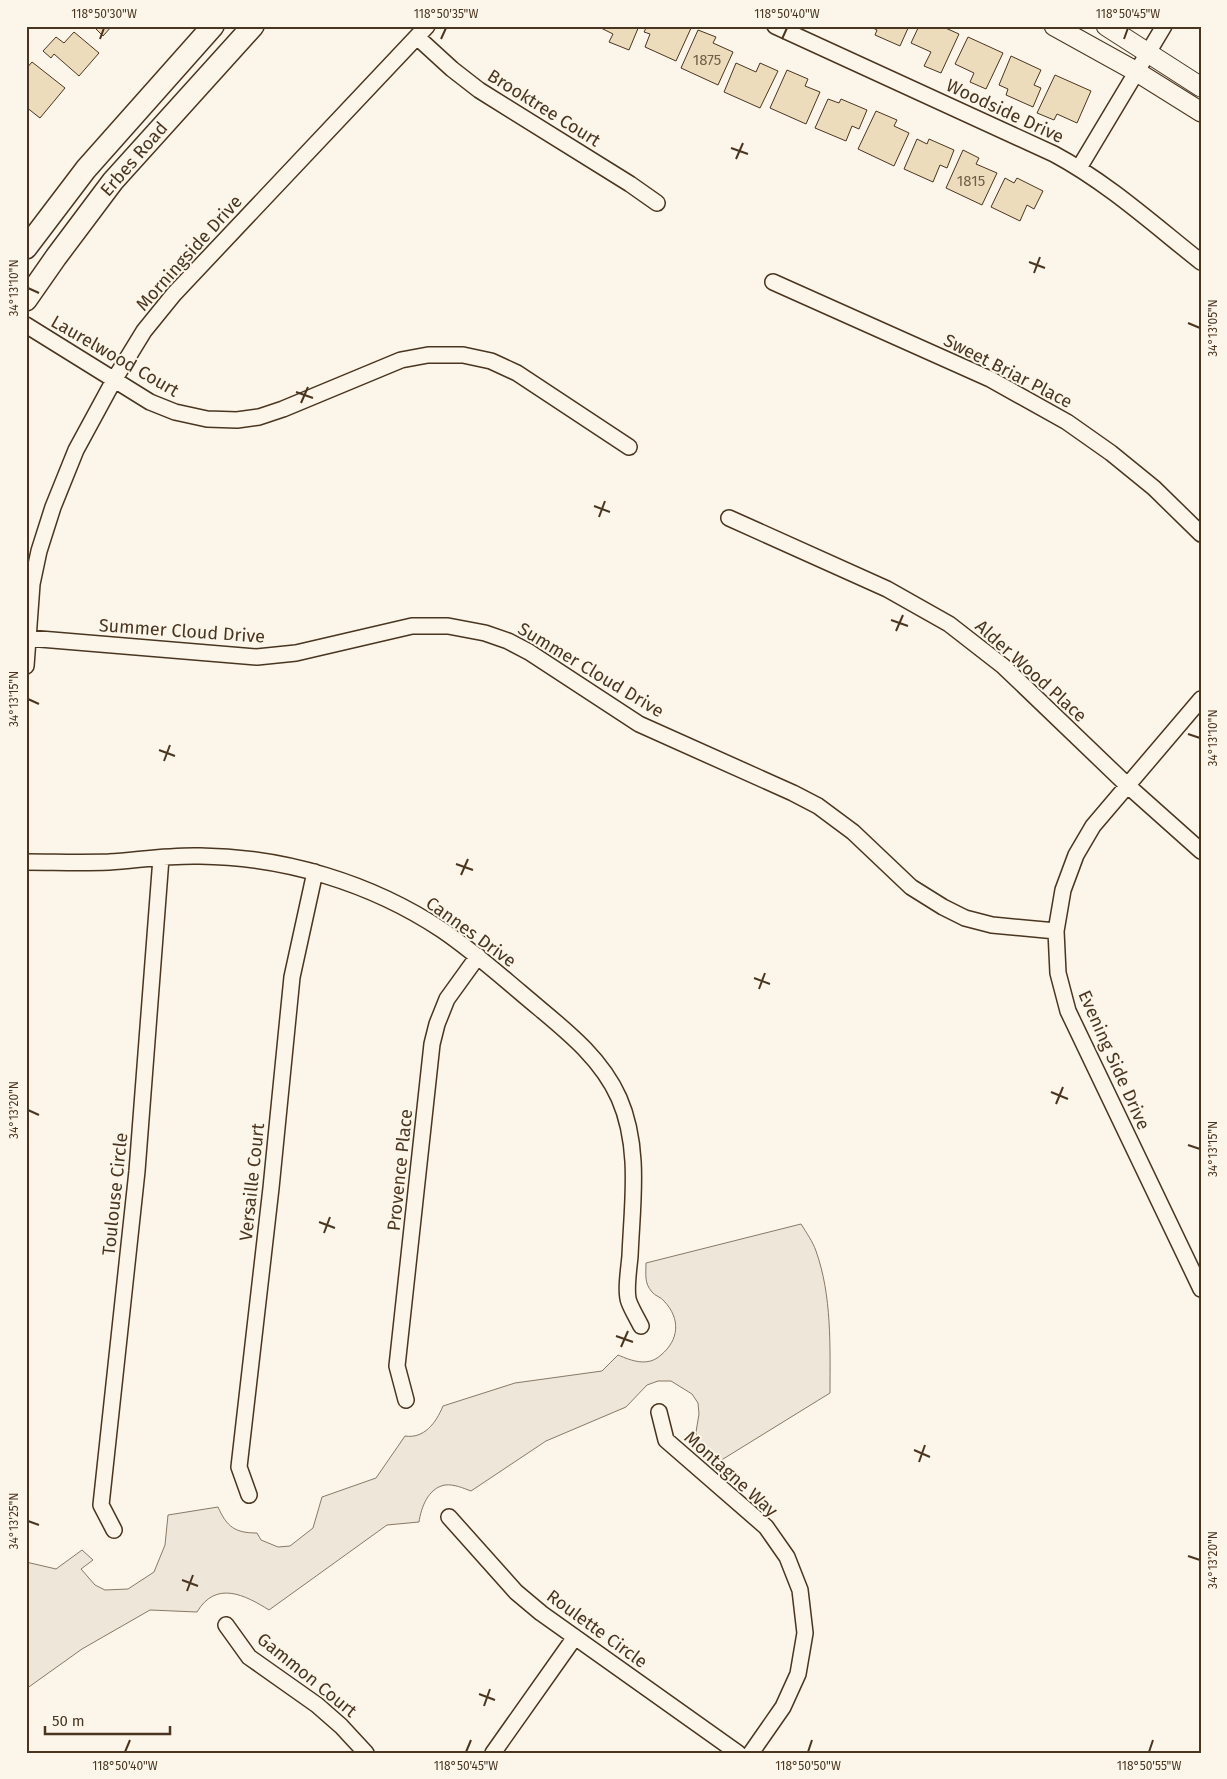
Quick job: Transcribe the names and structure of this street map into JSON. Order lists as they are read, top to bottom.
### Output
{
  "streets": {
    "main road": ["Erbes Road"],
    "street": [
      "Brooktree Court",
      "Woodside Drive",
      "Morningside Drive",
      "Laurelwood Court",
      "Sweet Briar Place",
      "Summer Cloud Drive",
      "Alder Wood Place",
      "Cannes Drive",
      "Evening Side Drive",
      "Provence Place",
      "Versaille Court",
      "Toulouse Circle",
      "Montagne Way",
      "Roulette Circle",
      "Gammon Court"
    ]
  },
  "crossings": [
    ["Brooktree Court", "Morningside Drive"],
    ["Morningside Drive", "Laurelwood Court"],
    ["Morningside Drive", "Summer Cloud Drive"],
    ["Summer Cloud Drive", "Evening Side Drive"],
    ["Alder Wood Place", "Evening Side Drive"],
    ["Cannes Drive", "Provence Place"],
    ["Cannes Drive", "Versaille Court"],
    ["Cannes Drive", "Toulouse Circle"]
  ],
  "house_numbers": ["1875", "1815"],
  "scale_bar": "50 m",
  "coordinates": [
    "118°50'30\"W",
    "118°50'35\"W",
    "118°50'40\"W",
    "118°50'45\"W",
    "34°13'10\"N",
    "34°13'05\"N",
    "34°13'15\"N",
    "34°13'20\"N",
    "34°13'25\"N",
    "118°50'50\"W",
    "118°50'55\"W"
  ]
}
